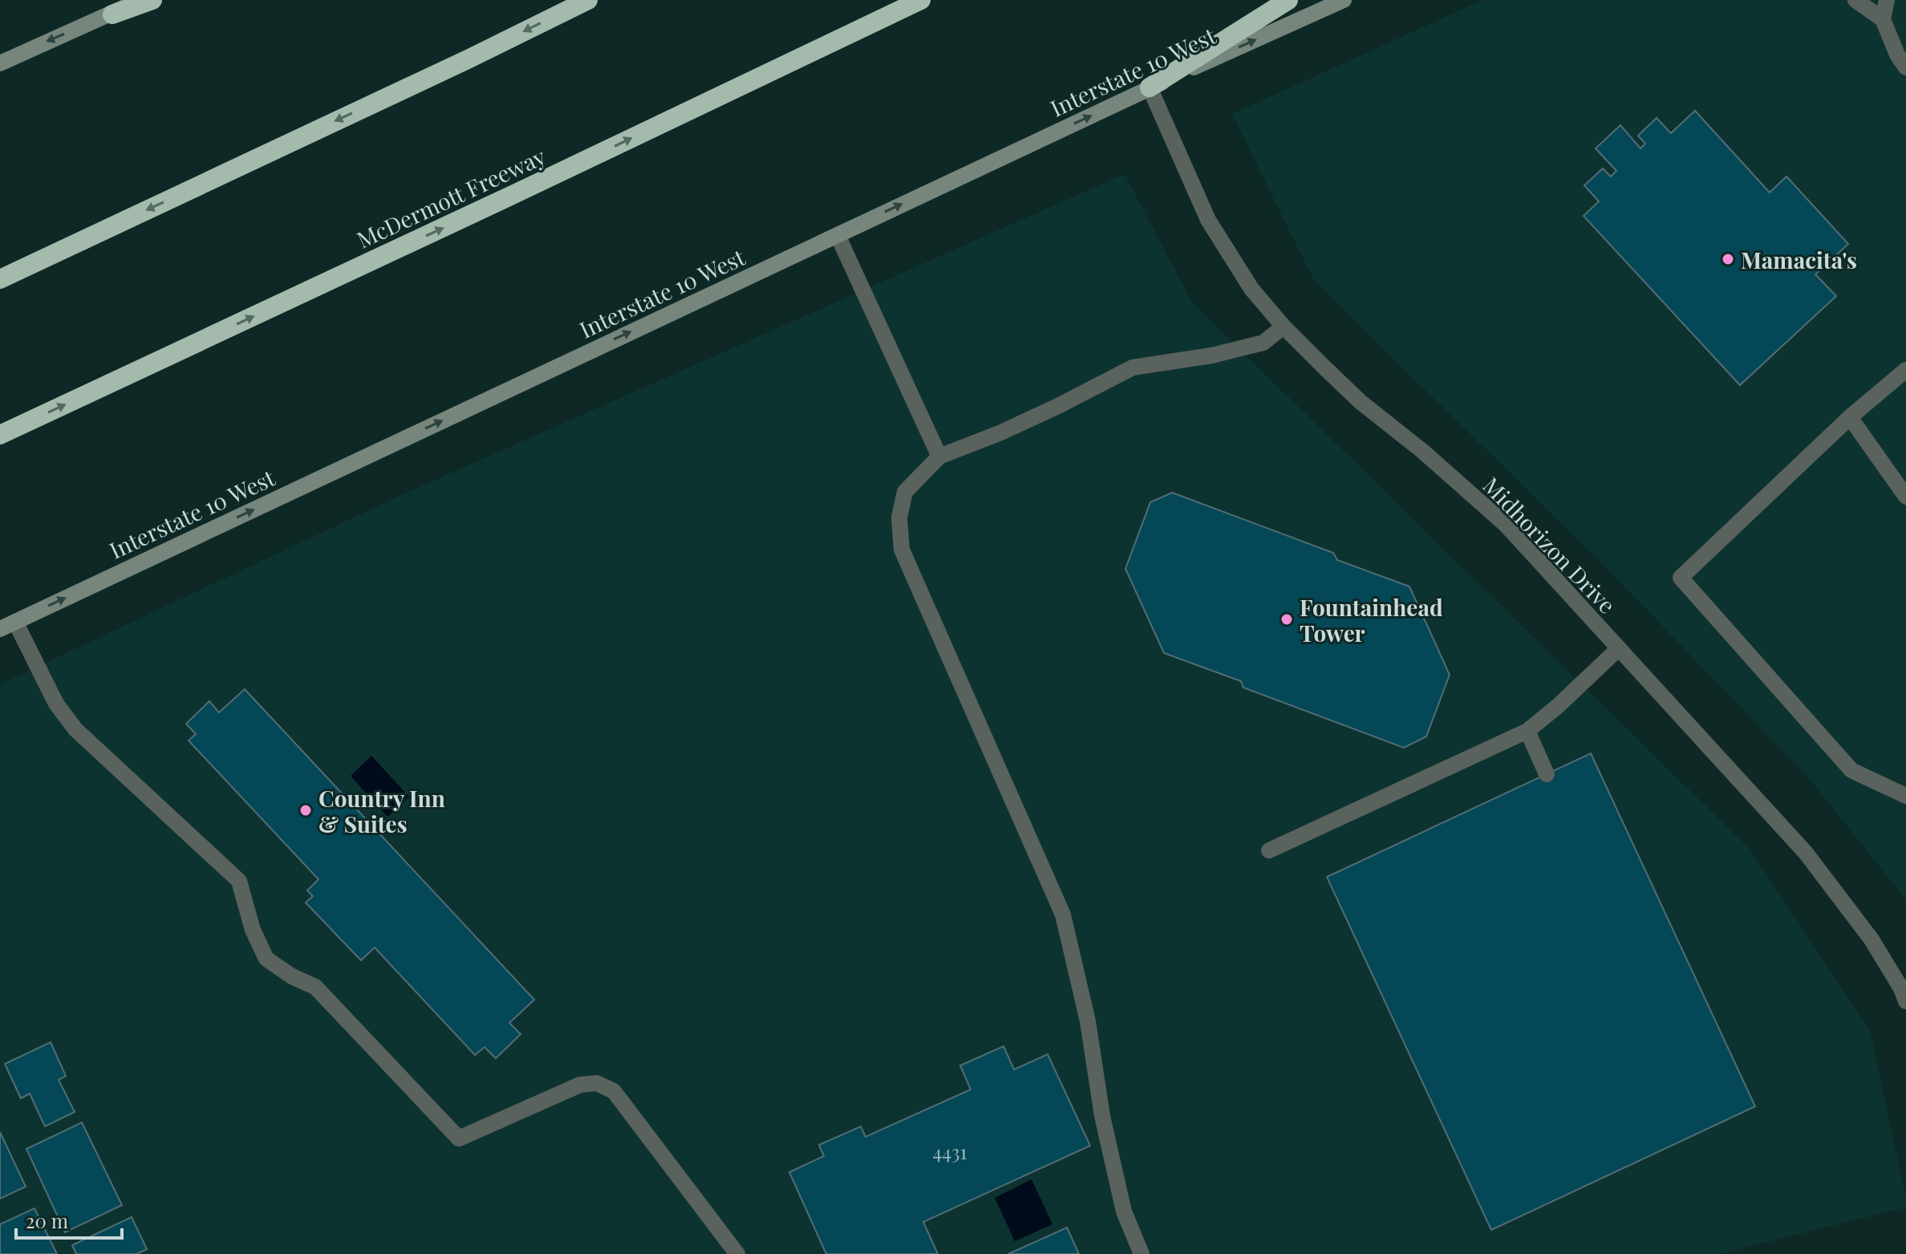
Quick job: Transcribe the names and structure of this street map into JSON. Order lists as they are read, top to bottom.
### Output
{
  "streets": {
    "highway": ["McDermott Freeway"],
    "main road": ["Interstate 10 West"],
    "street": ["Midhorizon Drive"]
  },
  "crossings": [
    ["Interstate 10 West", "Midhorizon Drive"]
  ],
  "one_way": ["Interstate 10 West"],
  "places": ["Mamacita's", "Fountainhead Tower", "Country Inn & Suites"],
  "house_numbers": ["4431"],
  "scale_bar": "20 m"
}
